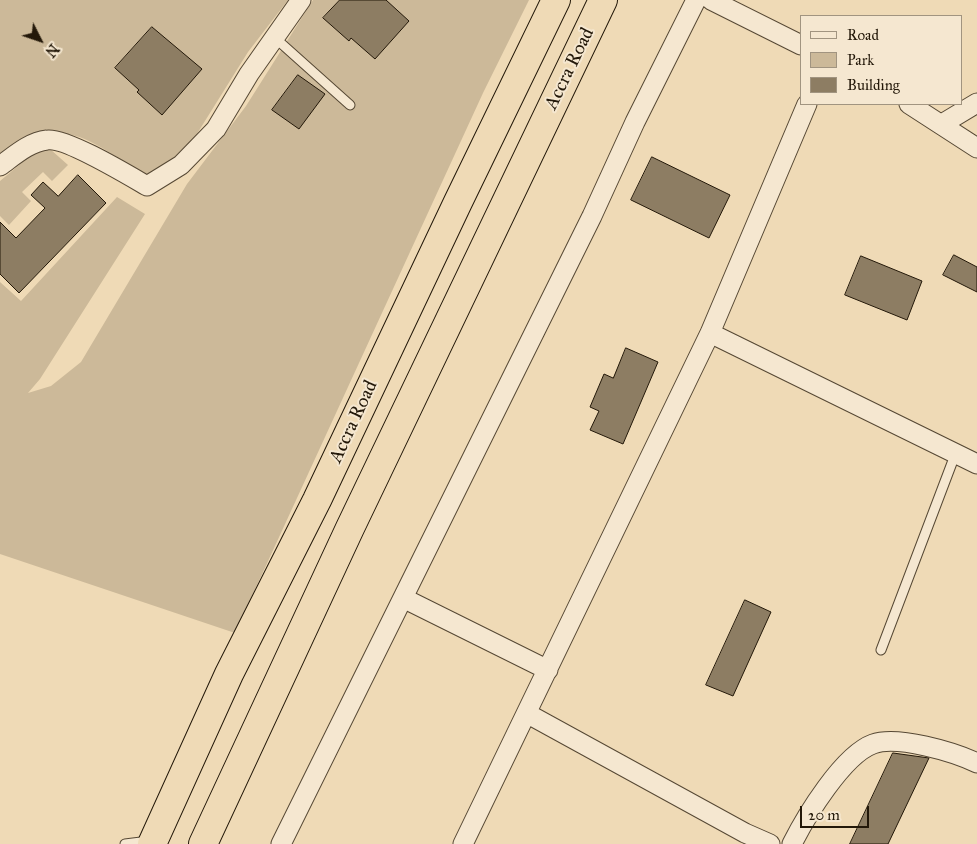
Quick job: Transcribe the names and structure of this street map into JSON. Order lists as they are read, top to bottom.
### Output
{
  "streets": {
    "highway": ["Accra Road"]
  },
  "legend": ["Road", "Park", "Building"],
  "scale_bar": "20 m",
  "north": "bottom right"
}
